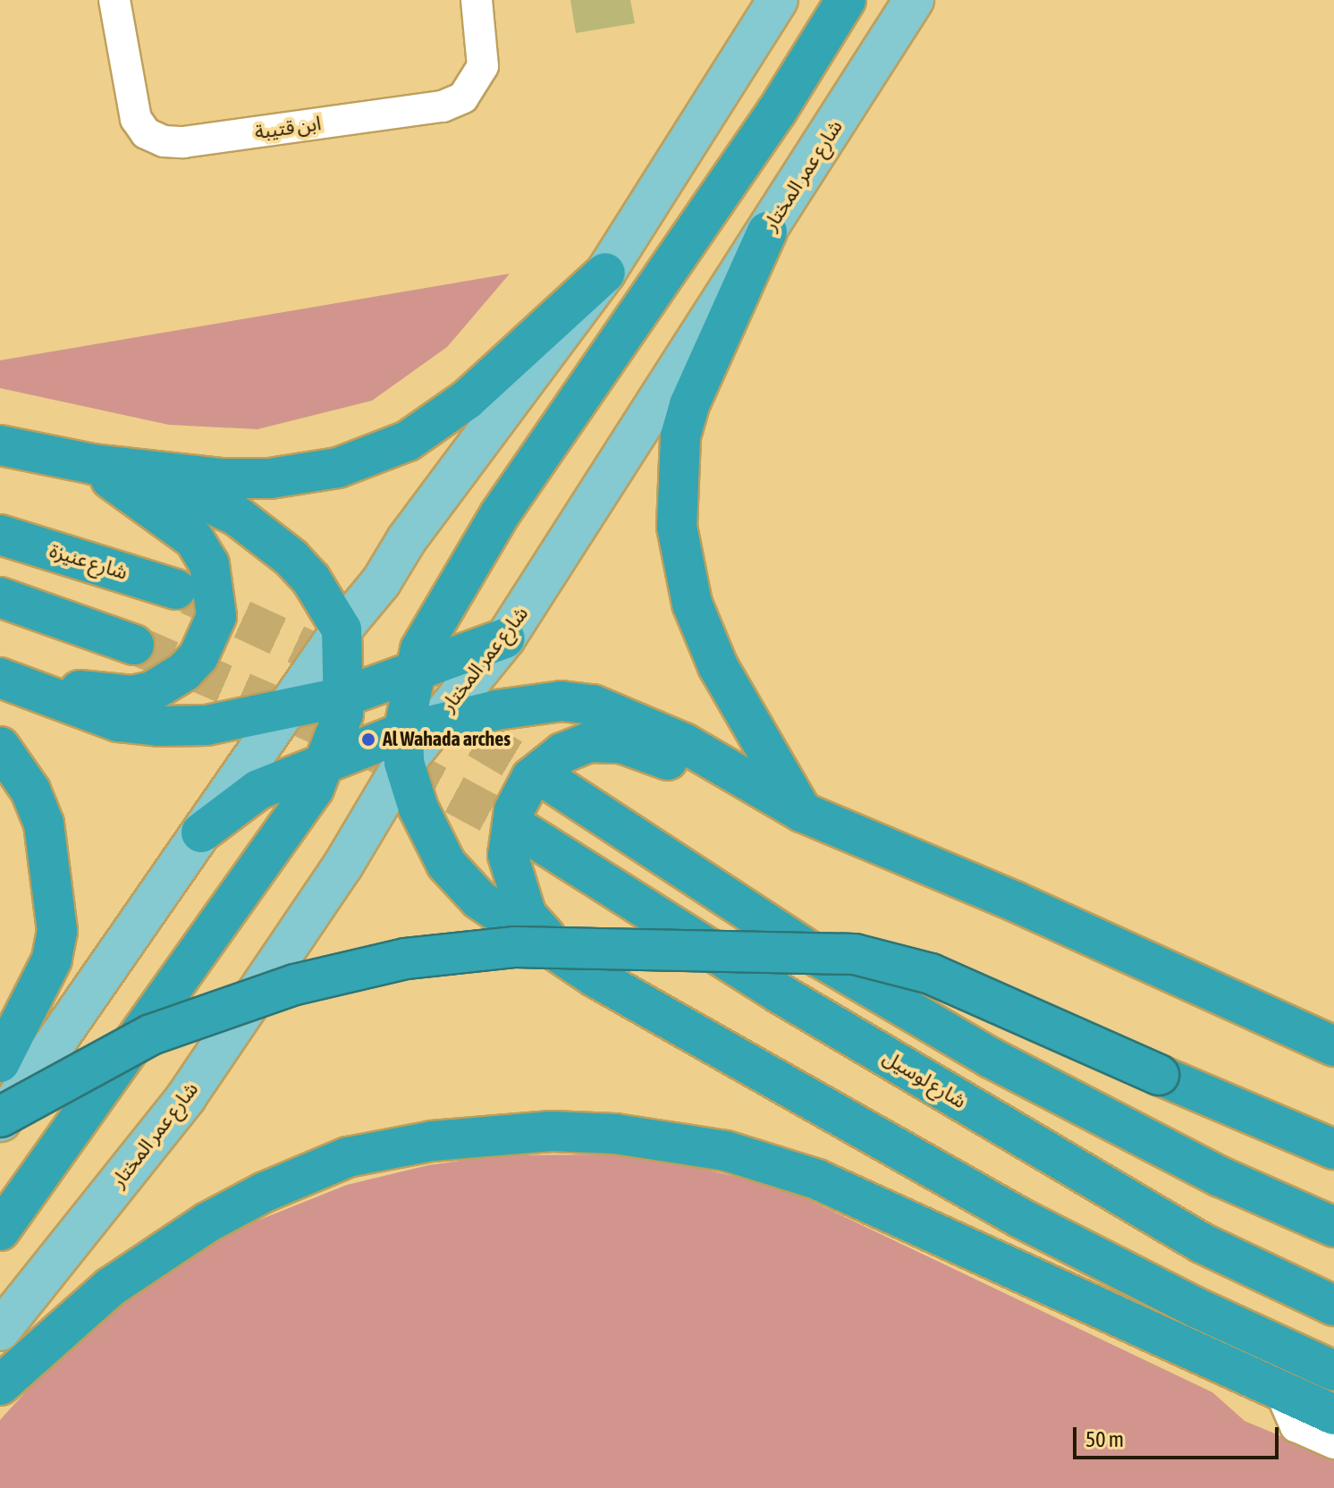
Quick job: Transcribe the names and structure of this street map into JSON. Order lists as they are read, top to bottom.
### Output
{
  "streets": {
    "highway": ["شارع عنيزة", "شارع لوسيل"],
    "main road": ["شارع عمر المختار"],
    "street": ["ابن قتيبة"]
  },
  "places": ["Al Wahada arches"],
  "scale_bar": "50 m"
}
